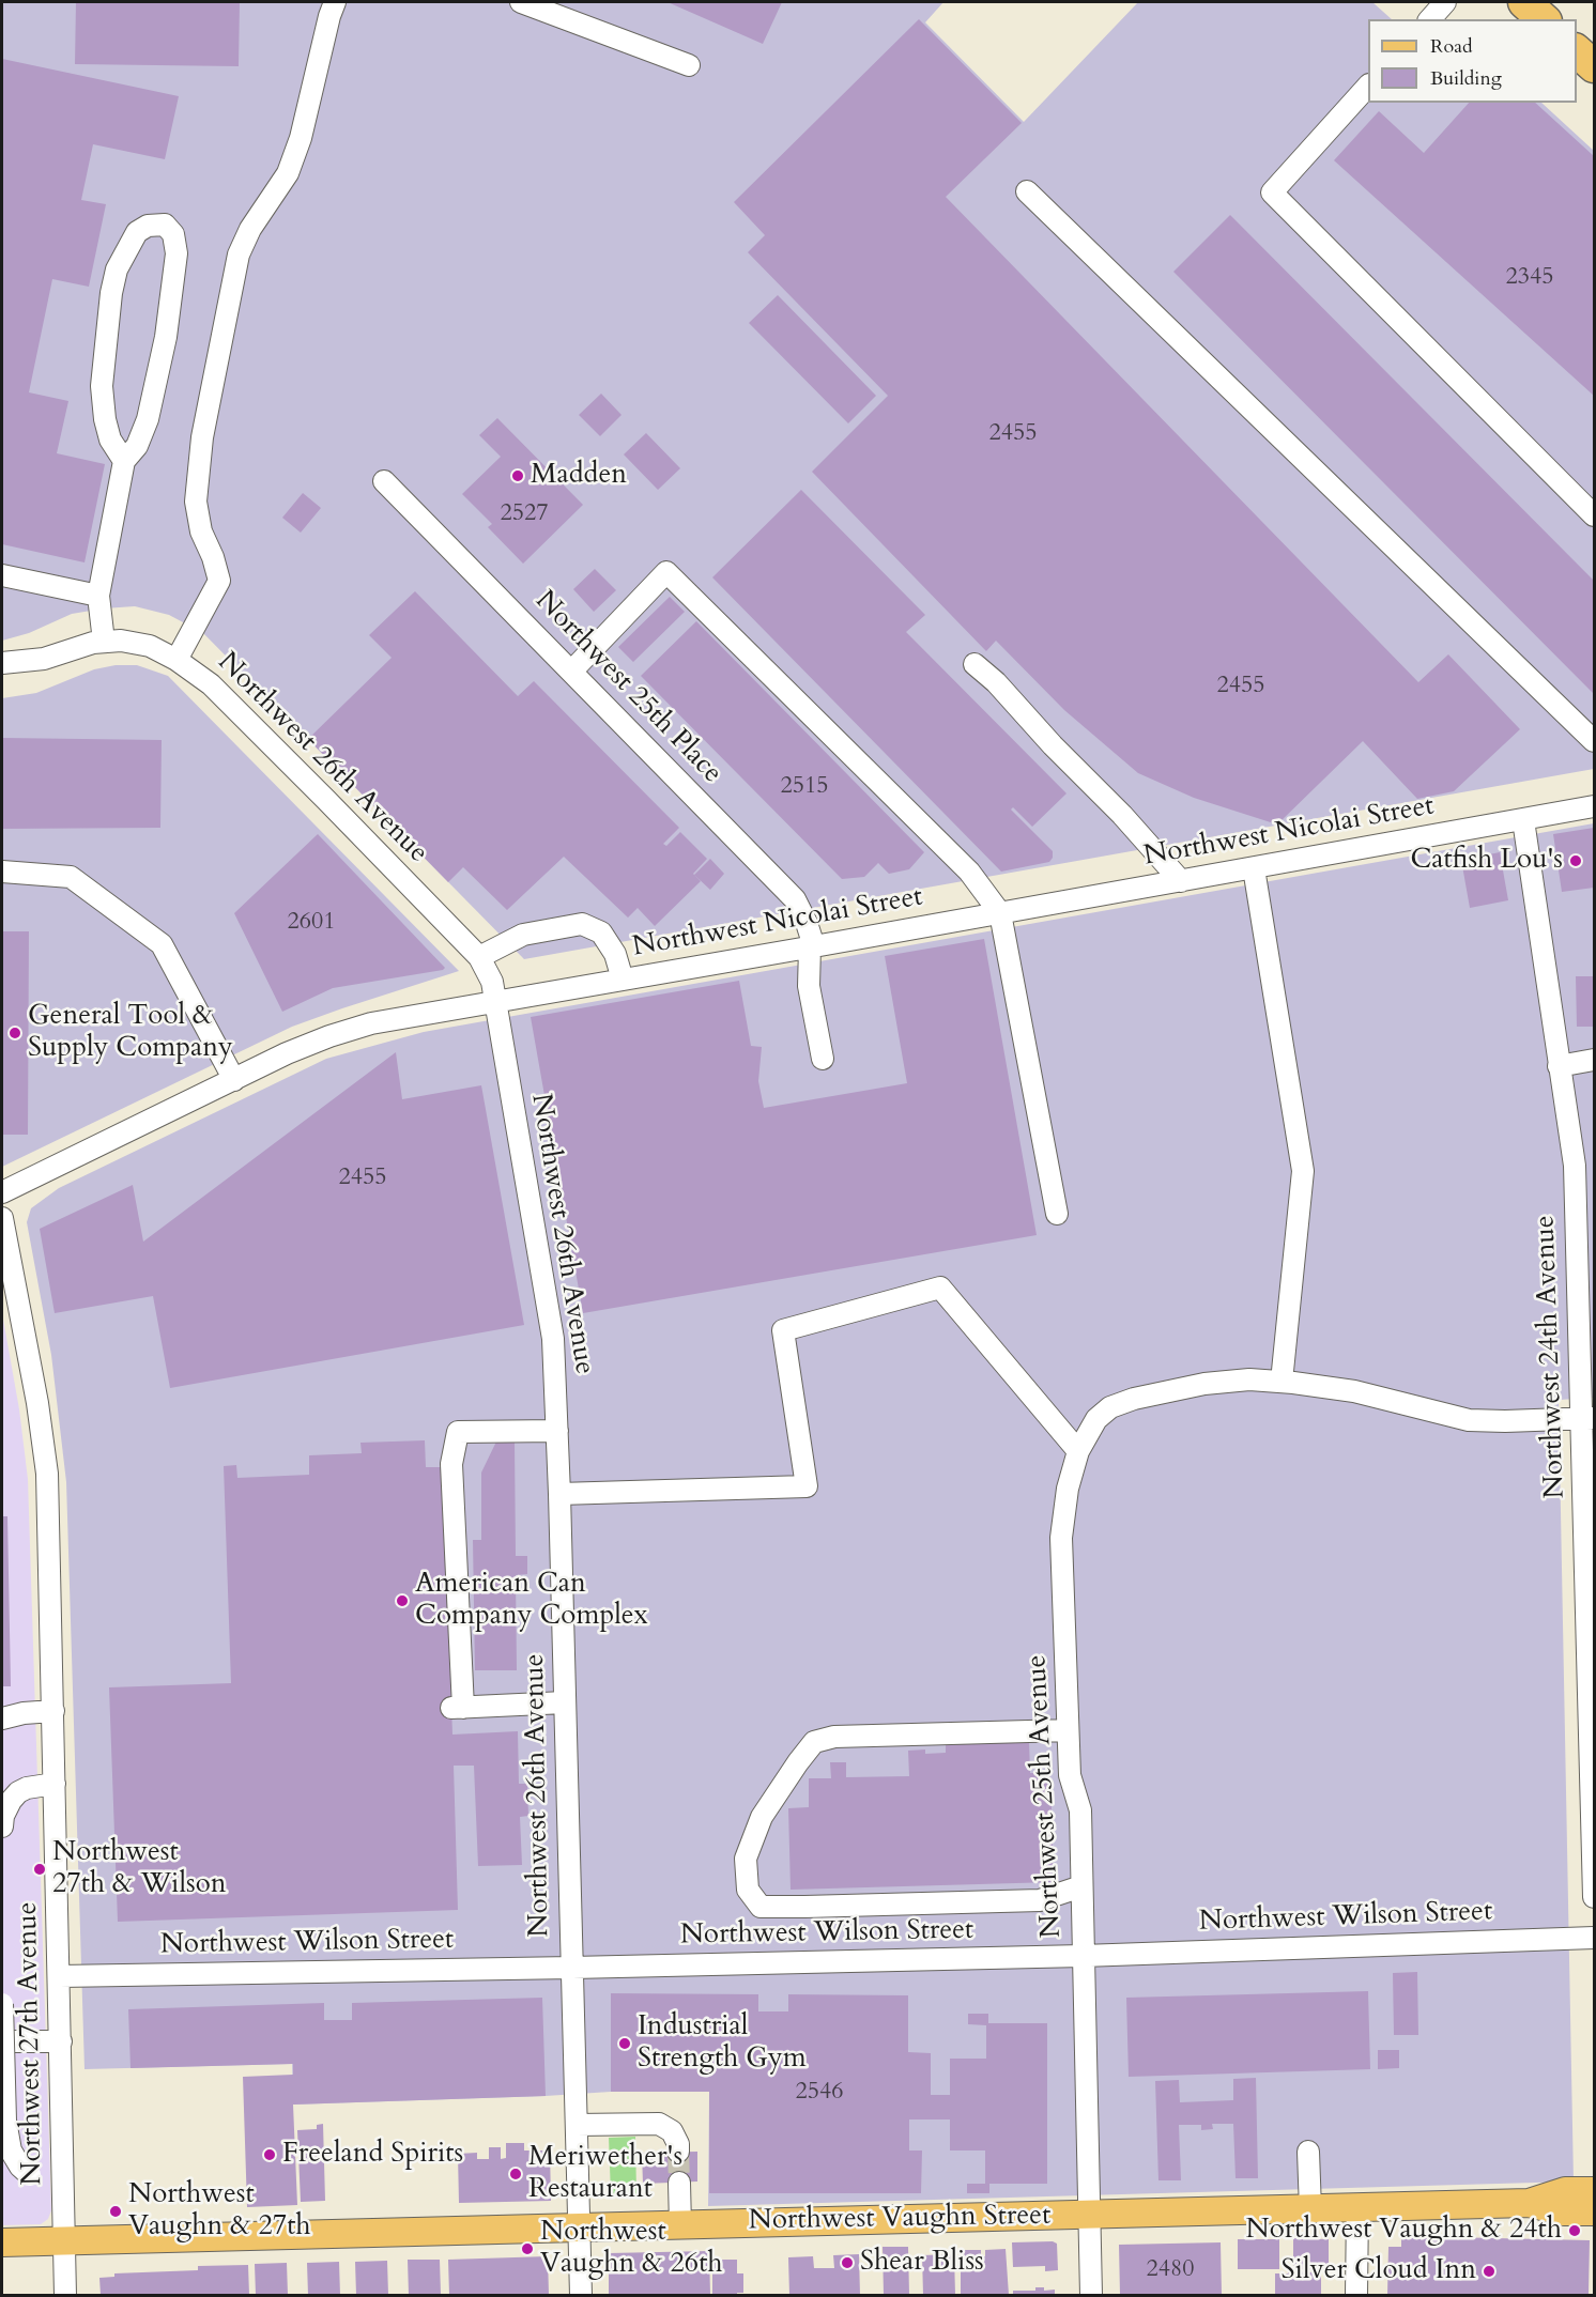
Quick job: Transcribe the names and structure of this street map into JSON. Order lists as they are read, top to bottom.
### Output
{
  "streets": {
    "main road": ["Northwest Vaughn Street"],
    "street": [
      "Northwest 25th Place",
      "Northwest 26th Avenue",
      "Northwest Nicolai Street",
      "Northwest 24th Avenue",
      "Northwest 25th Avenue",
      "Northwest Wilson Street",
      "Northwest 27th Avenue"
    ]
  },
  "crossings": [
    ["Northwest 25th Place", "Northwest Nicolai Street"],
    ["Northwest 26th Avenue", "Northwest Nicolai Street"],
    ["Northwest 26th Avenue", "Northwest Wilson Street"],
    ["Northwest 26th Avenue", "Northwest Vaughn Street"],
    ["Northwest Nicolai Street", "Northwest 24th Avenue"],
    ["Northwest 24th Avenue", "Northwest 25th Avenue"],
    ["Northwest 25th Avenue", "Northwest Wilson Street"],
    ["Northwest 25th Avenue", "Northwest Vaughn Street"],
    ["Northwest Wilson Street", "Northwest 27th Avenue"],
    ["Northwest 27th Avenue", "Northwest Vaughn Street"]
  ],
  "places": [
    "Madden",
    "Catfish Lou's",
    "General Tool & Supply Company",
    "American Can Company Complex",
    "Northwest 27th & Wilson",
    "Industrial Strength Gym",
    "Freeland Spirits",
    "Meriwether's Restaurant",
    "Northwest Vaughn & 27th",
    "Northwest Vaughn & 24th",
    "Northwest Vaughn & 26th",
    "Shear Bliss",
    "Silver Cloud Inn"
  ],
  "house_numbers": [
    "2345",
    "2455",
    "2527",
    "2455",
    "2515",
    "2601",
    "2455",
    "2546",
    "2480"
  ],
  "legend": ["Road", "Building"]
}
